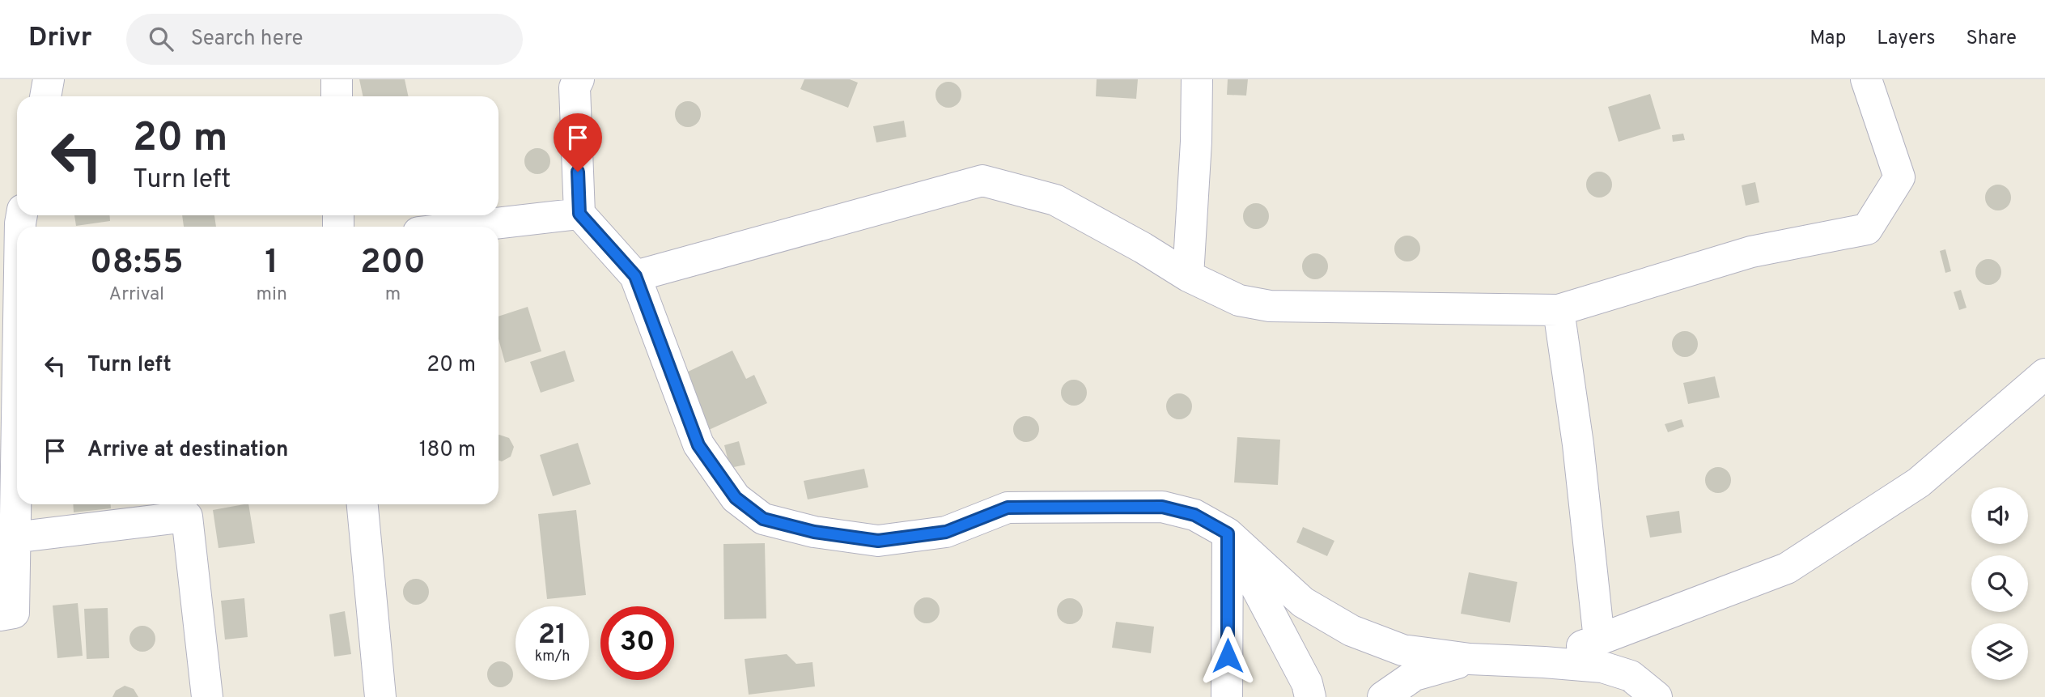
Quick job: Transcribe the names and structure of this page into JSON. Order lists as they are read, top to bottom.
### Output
{
  "page": {
    "header": "Drivr",
    "search": "Search here",
    "nav": ["Map", "Layers", "Share"],
    "turn": ["20 m", "Turn left"],
    "eta": [
      "08:55",
      "Arrival",
      "1",
      "min",
      "200",
      "m"
    ],
    "list": [
      {
        "name": "Turn left",
        "value": "20 m"
      },
      {
        "name": "Arrive at destination",
        "value": "180 m"
      }
    ],
    "speed": "21 km/h",
    "limit": "30"
  }
}
